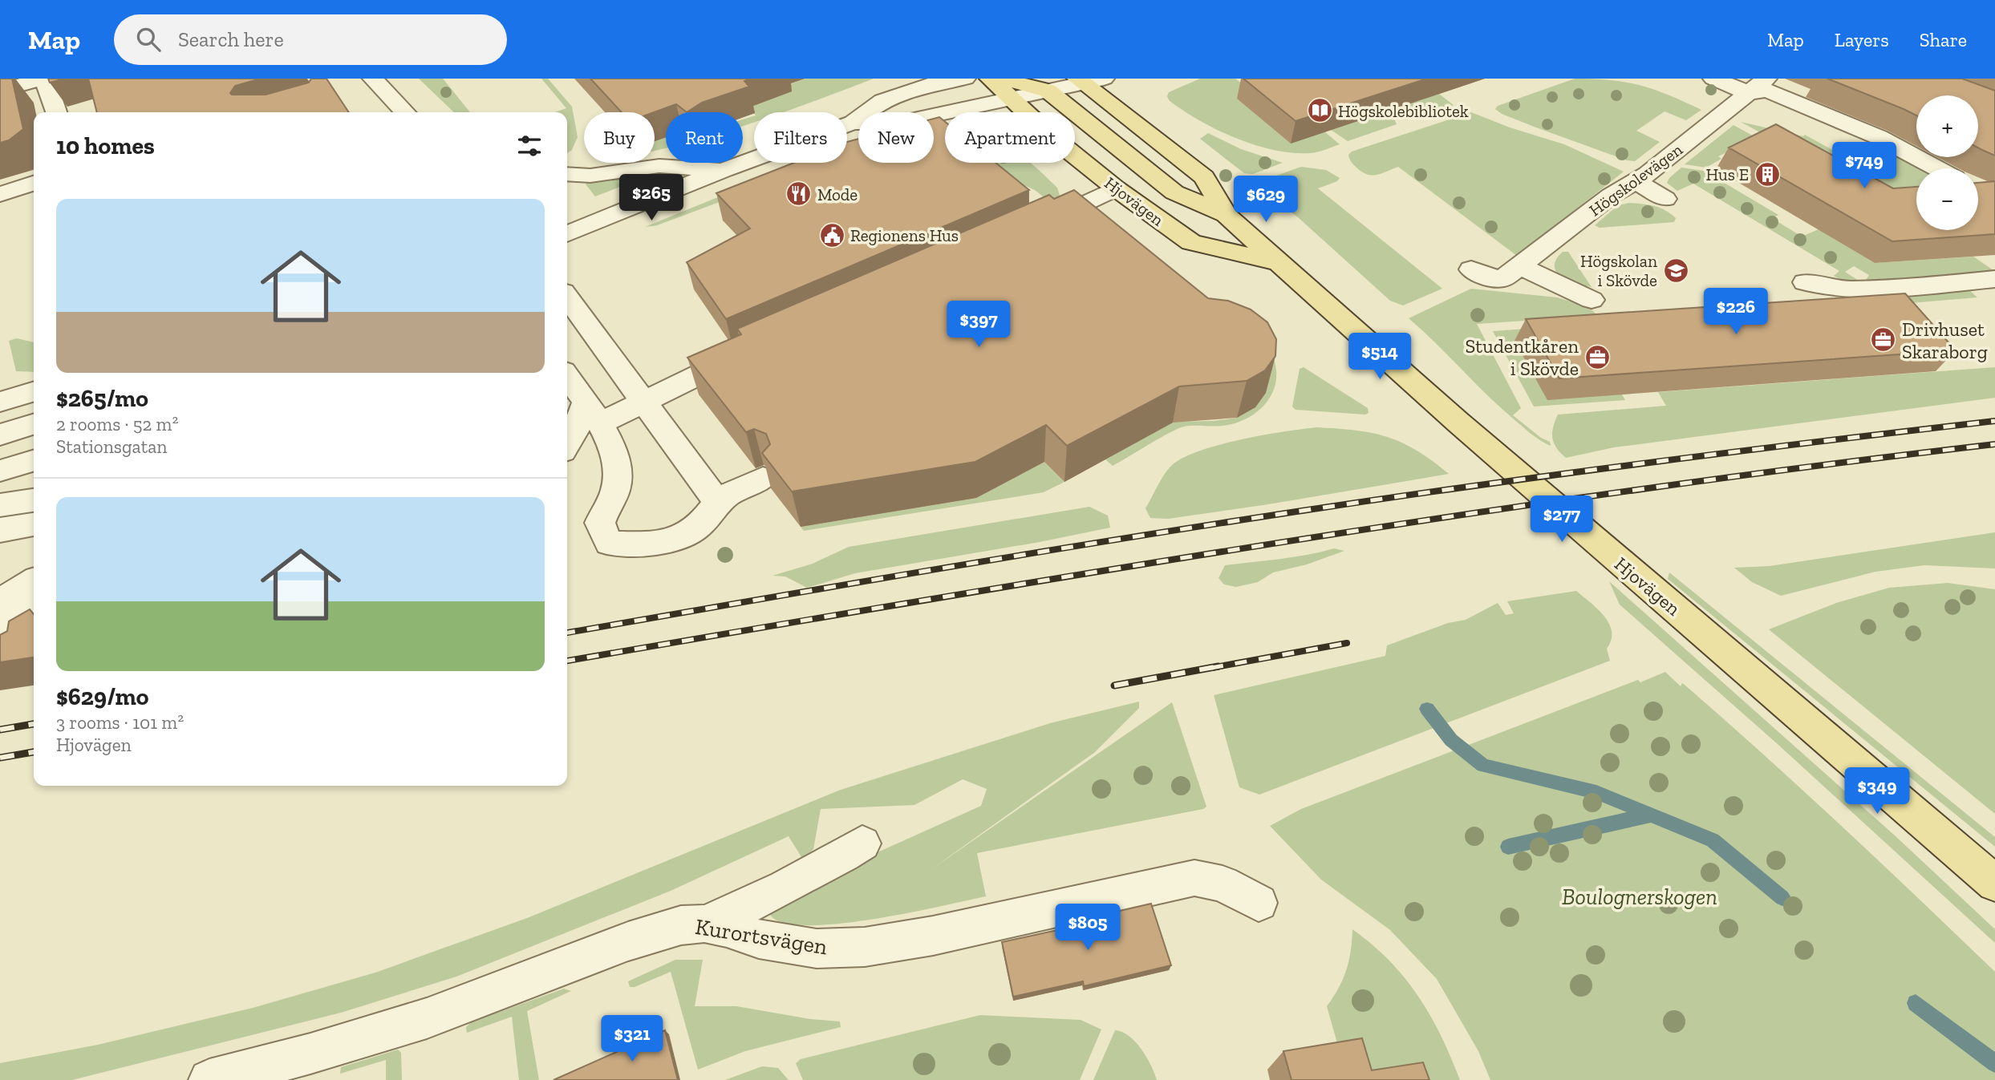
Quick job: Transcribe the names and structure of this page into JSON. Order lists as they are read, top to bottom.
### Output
{
  "streets": {
    "main road": ["Hjovägen"],
    "street": ["Högskolevägen", "Kurortsvägen"]
  },
  "parks": ["Boulognerskogen"],
  "places": {
    "library": ["Högskolebibliotek"],
    "building": ["Hus E"],
    "restaurant": ["Mode"],
    "public building": ["Regionens Hus"],
    "school or university": ["Högskolan i Skövde"],
    "office": ["Drivhuset Skaraborg", "Studentkåren i Skövde"]
  },
  "page": {
    "header": "Map",
    "search": "Search here",
    "nav": ["Map", "Layers", "Share"],
    "map_buttons": ["+", "−"],
    "chip": [
      "Buy",
      "Rent",
      "Filters",
      "New",
      "Apartment"
    ],
    "heading": "10 homes",
    "price": [
      "$749",
      "$265",
      "$629",
      "$226",
      "$397",
      "$514",
      "$277",
      "$349",
      "$805",
      "$321"
    ],
    "list": [
      {
        "name": "$265/mo",
        "note": "2 rooms · 52 m² · Stationsgatan"
      },
      {
        "name": "$629/mo",
        "note": "3 rooms · 101 m² · Hjovägen"
      }
    ]
  }
}
